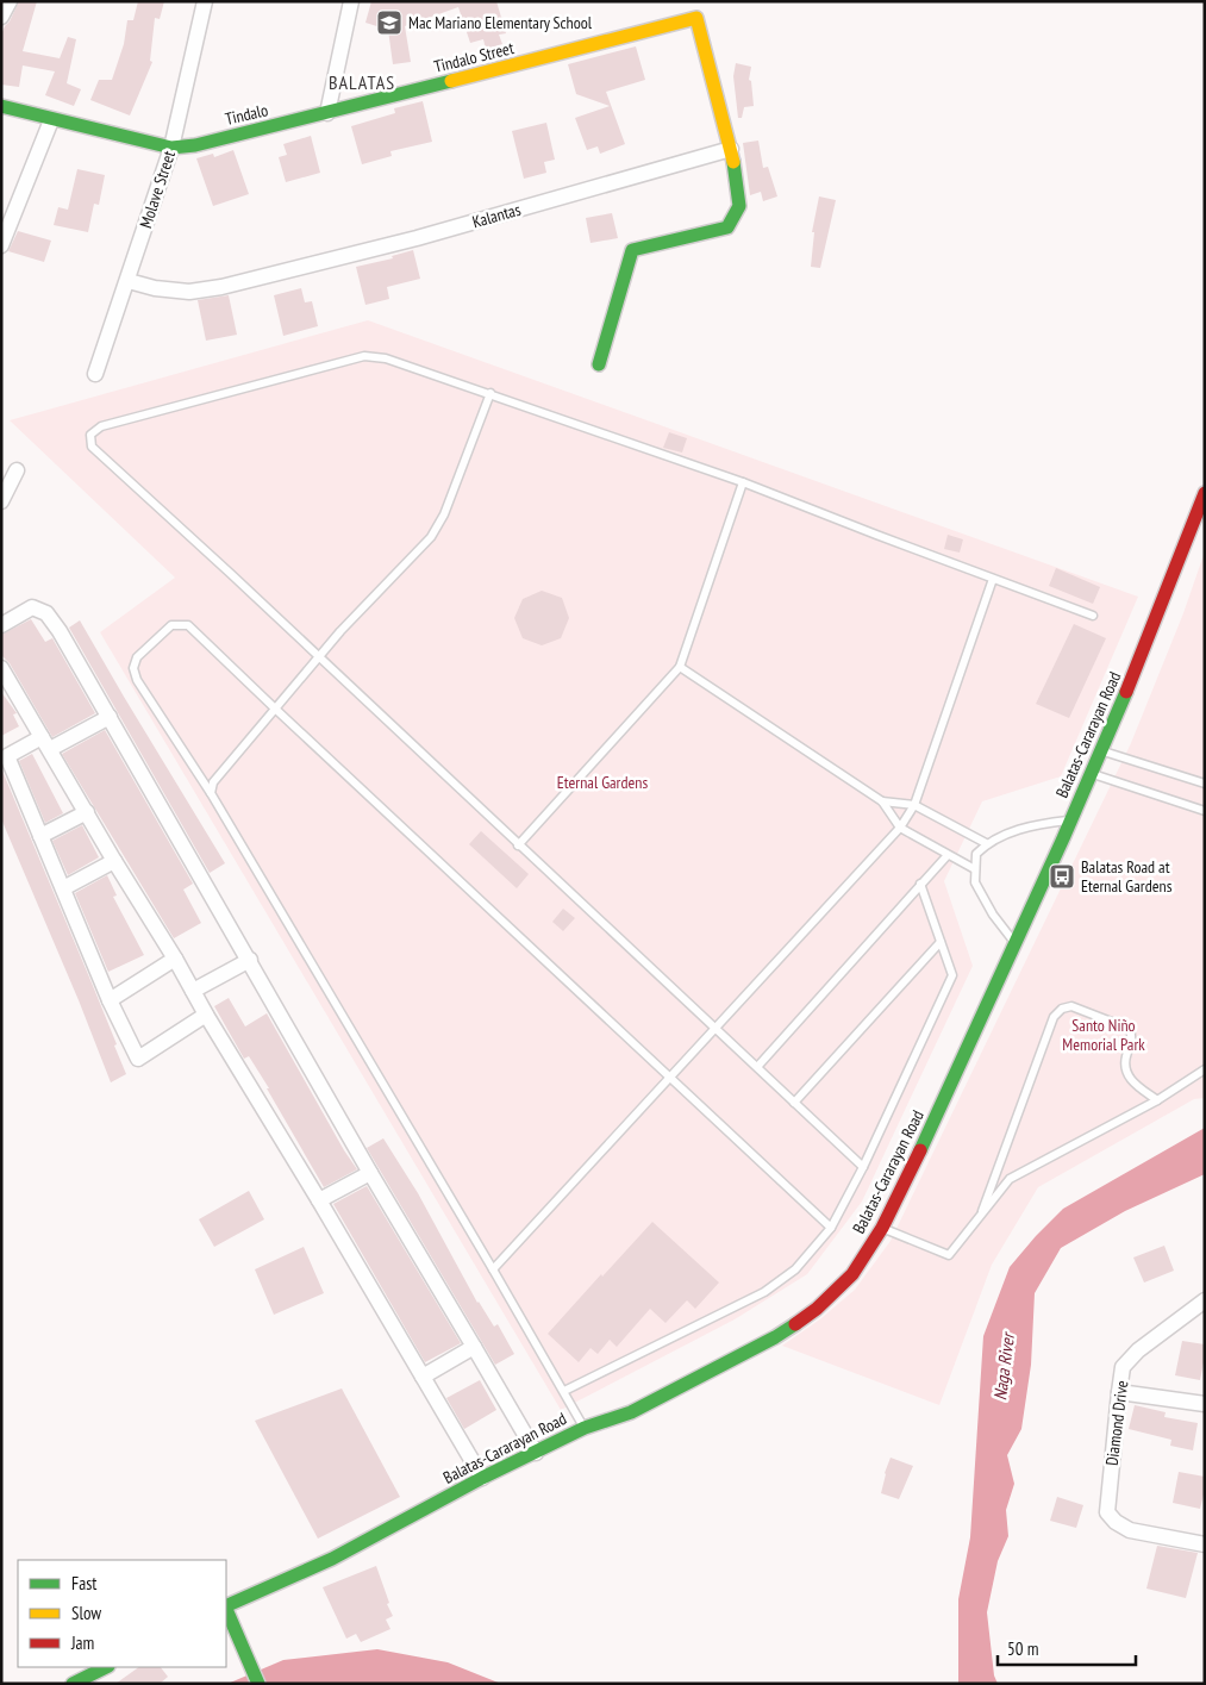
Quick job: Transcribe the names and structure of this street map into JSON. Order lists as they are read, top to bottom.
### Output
{
  "streets": {
    "main road": ["Tindalo Street", "Tindalo", "Balatas-Cararayan Road"],
    "street": ["Molave Street", "Kalantas", "Diamond Drive"]
  },
  "crossings": [
    ["Tindalo Street", "Tindalo"],
    ["Tindalo Street", "Kalantas"],
    ["Tindalo", "Molave Street"],
    ["Molave Street", "Kalantas"]
  ],
  "districts": ["BALATAS"],
  "water": ["Naga River"],
  "parks": ["Eternal Gardens", "Santo Niño Memorial Park"],
  "places": {
    "school or university": ["Mac Mariano Elementary School"],
    "bus stop": ["Balatas Road at Eternal Gardens"]
  },
  "legend": ["Fast", "Slow", "Jam"],
  "scale_bar": "50 m"
}
